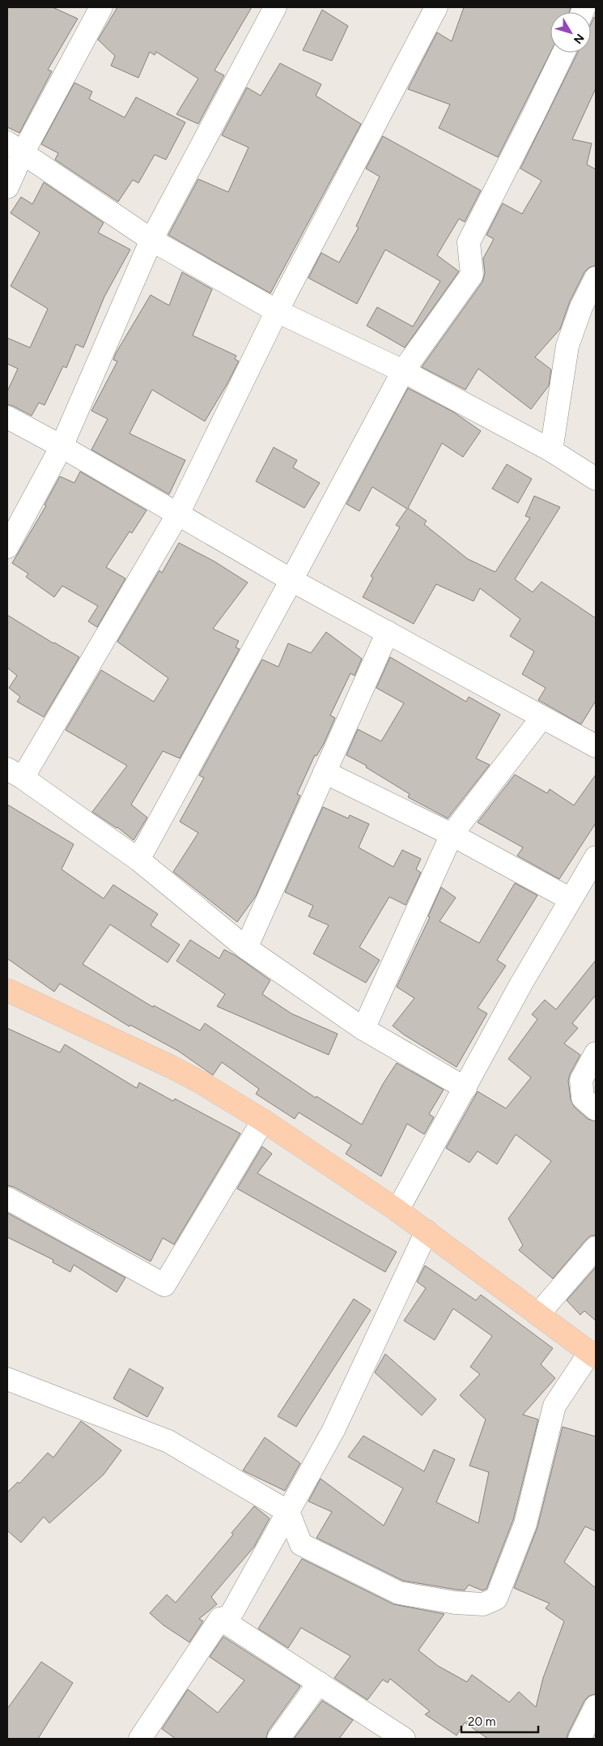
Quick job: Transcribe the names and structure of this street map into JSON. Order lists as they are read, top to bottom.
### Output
{
  "scale_bar": "20 m",
  "north": "bottom right"
}
